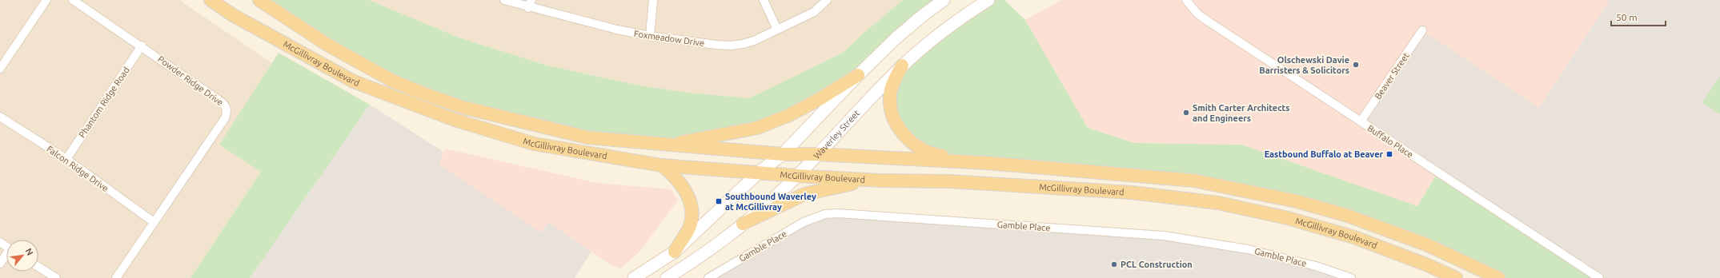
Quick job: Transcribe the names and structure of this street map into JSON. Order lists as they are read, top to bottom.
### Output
{
  "streets": {
    "main road": ["McGillivray Boulevard", "Waverley Street"],
    "street": [
      "Foxmeadow Drive",
      "Beaver Street",
      "Powder Ridge Drive",
      "Phantom Ridge Road",
      "Buffalo Place",
      "Falcon Ridge Drive",
      "Gamble Place"
    ]
  },
  "crossings": [
    ["McGillivray Boulevard", "Waverley Street"],
    ["Beaver Street", "Buffalo Place"],
    ["Powder Ridge Drive", "Phantom Ridge Road"],
    ["Powder Ridge Drive", "Falcon Ridge Drive"],
    ["Phantom Ridge Road", "Falcon Ridge Drive"]
  ],
  "places": {
    "other": ["Olschewski Davie Barristers & Solicitors", "Smith Carter Architects and Engineers", "PCL Construction"],
    "transit": ["Eastbound Buffalo at Beaver", "Southbound Waverley at McGillivray"]
  },
  "scale_bar": "50 m",
  "north": "top right"
}
